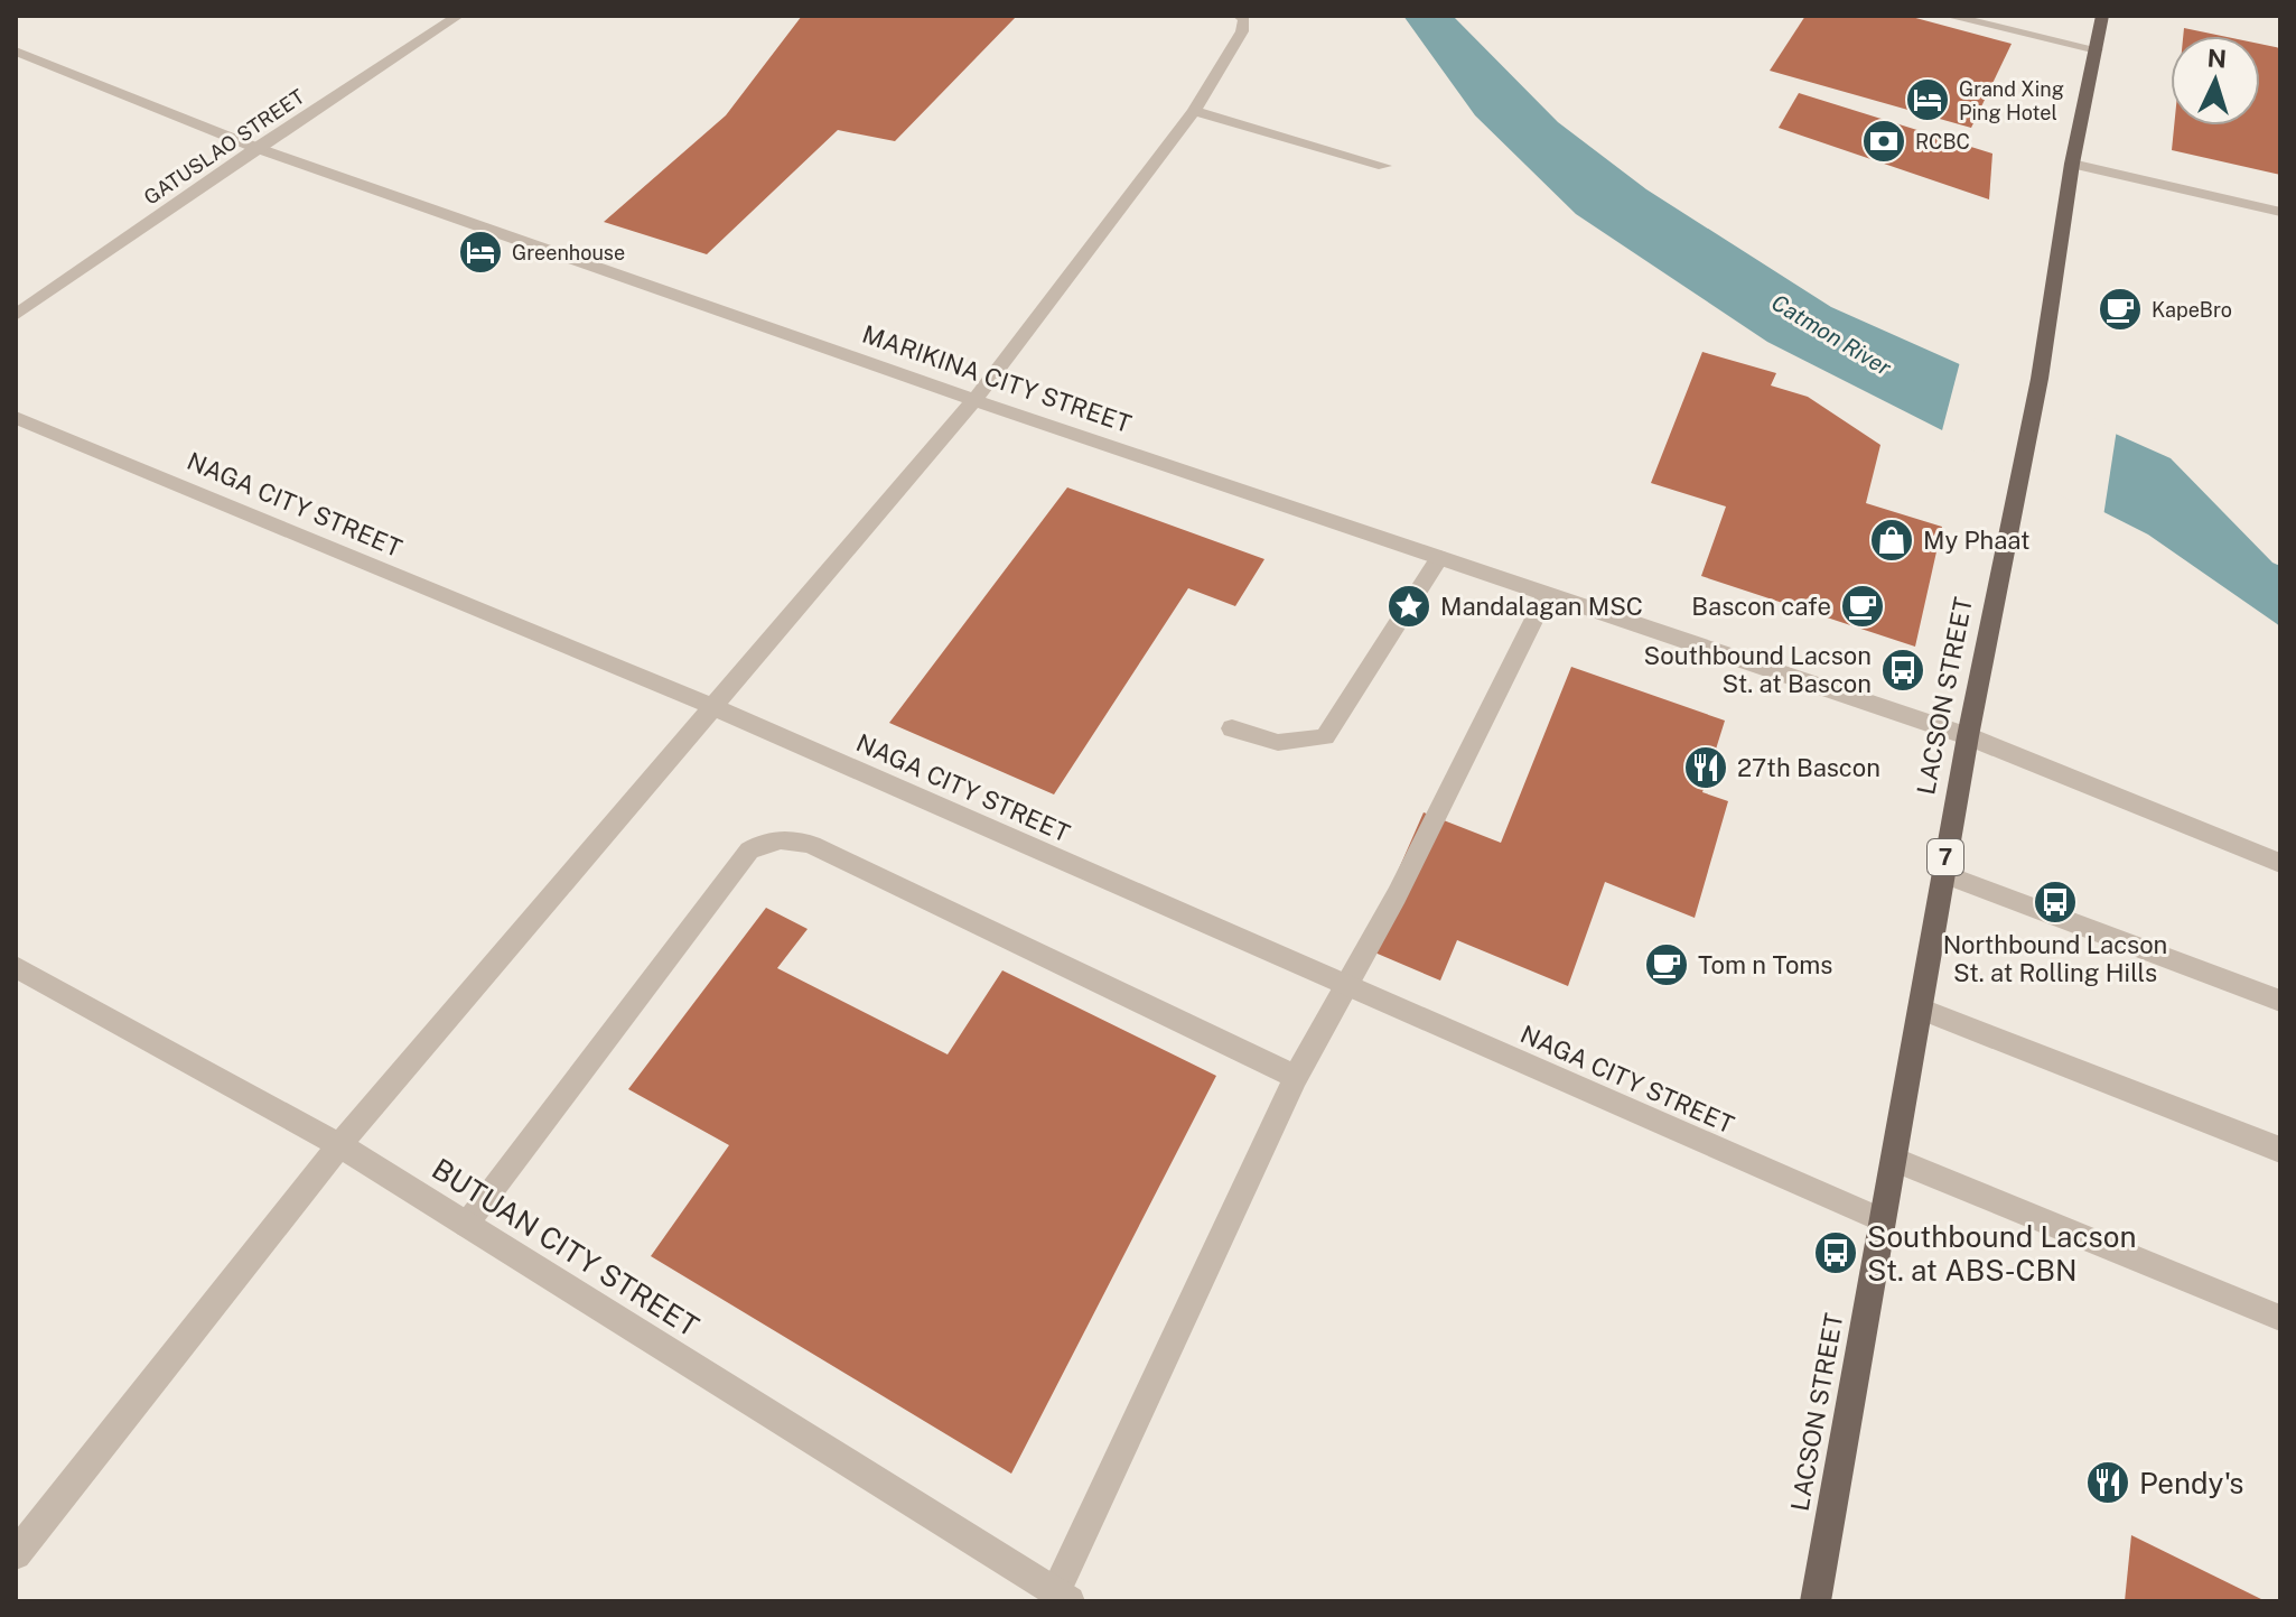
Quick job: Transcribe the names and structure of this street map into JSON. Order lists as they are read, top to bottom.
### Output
{
  "streets": {
    "main road": ["LACSON STREET", "7"],
    "street": [
      "GATUSLAO STREET",
      "MARIKINA CITY STREET",
      "NAGA CITY STREET",
      "BUTUAN CITY STREET"
    ]
  },
  "crossings": [
    ["GATUSLAO STREET", "MARIKINA CITY STREET"],
    ["MARIKINA CITY STREET", "LACSON STREET"],
    ["NAGA CITY STREET", "LACSON STREET"]
  ],
  "water": ["Catmon River"],
  "places": {
    "hotel": ["Grand Xing Ping Hotel", "Greenhouse"],
    "bank": ["RCBC"],
    "cafe": ["KapeBro", "Bascon cafe", "Tom n Toms"],
    "shop": ["My Phaat"],
    "place": ["Mandalagan MSC"],
    "bus stop": ["Southbound Lacson St. at Bascon", "Northbound Lacson St. at Rolling Hills", "Southbound Lacson St. at ABS-CBN"],
    "restaurant": ["27th Bascon", "Pendy's"]
  },
  "north": "top"
}
